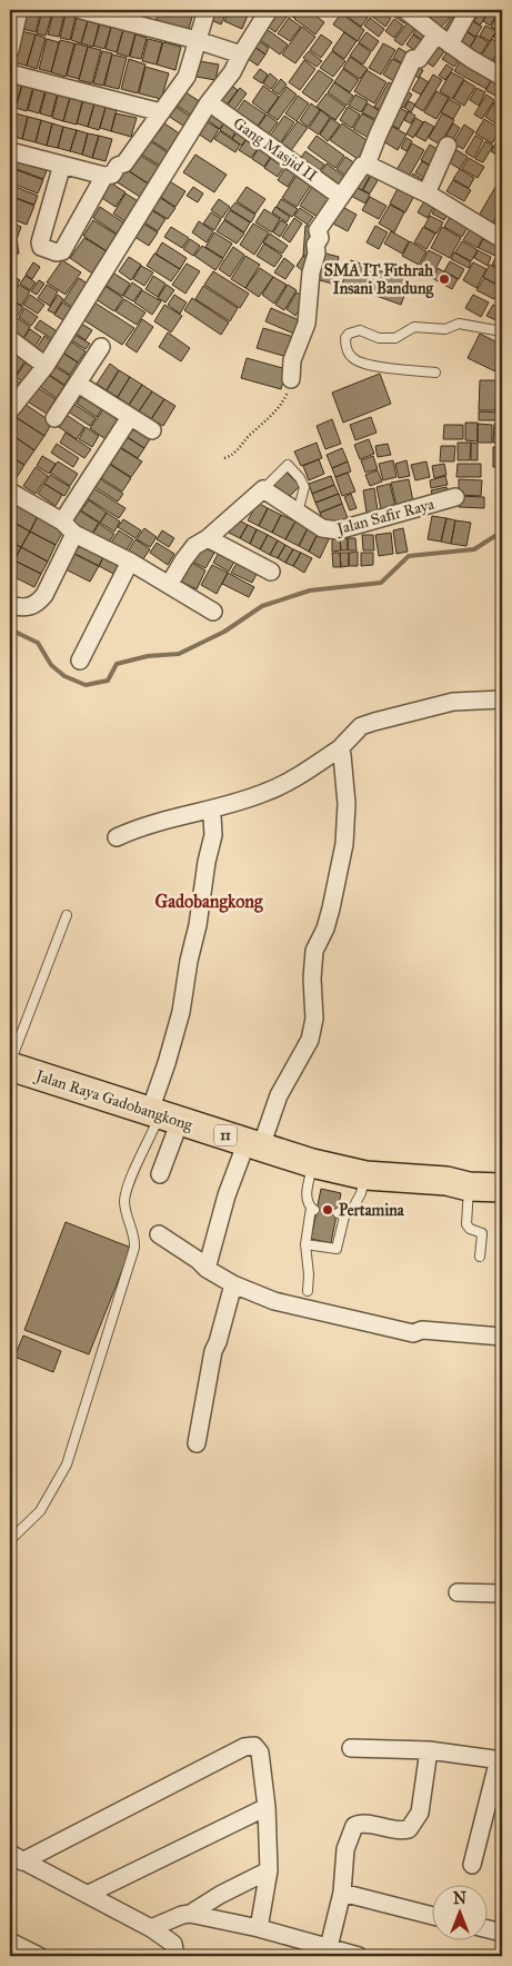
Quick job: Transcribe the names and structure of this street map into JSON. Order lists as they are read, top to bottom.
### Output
{
  "streets": {
    "highway": ["Jalan Raya Gadobangkong", "11"],
    "street": ["Gang Masjid II", "Jalan Safir Raya"]
  },
  "districts": ["Gadobangkong"],
  "places": ["SMA IT Fithrah Insani Bandung", "Pertamina"],
  "north": "top"
}
